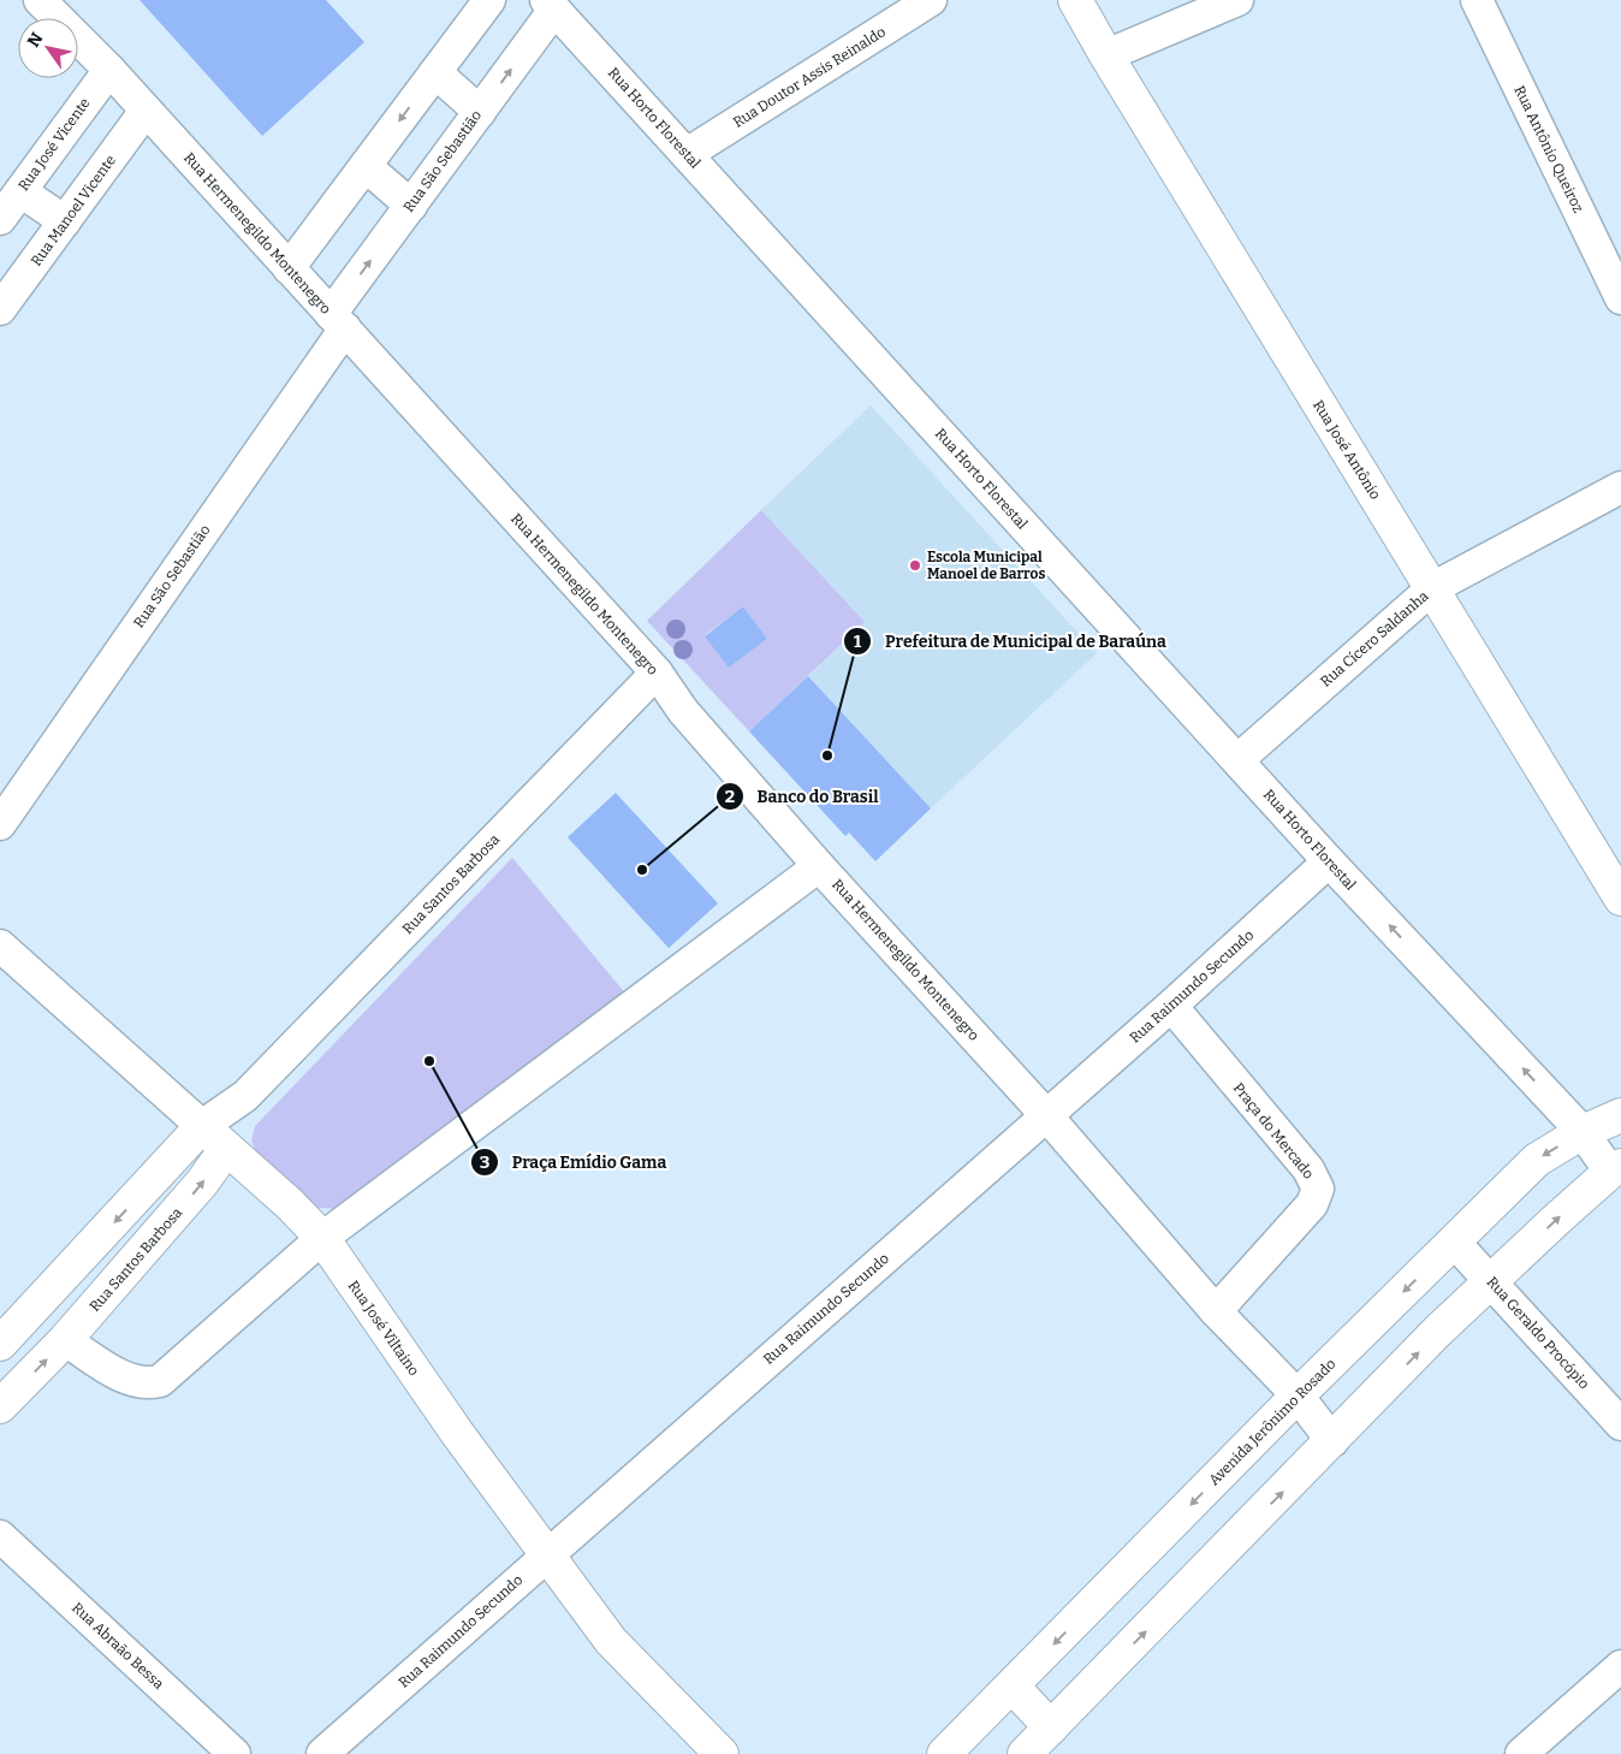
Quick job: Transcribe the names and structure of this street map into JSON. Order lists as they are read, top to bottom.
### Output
{
  "streets": {
    "street": [
      "Rua Doutor Assis Reinaldo",
      "Rua Horto Florestal",
      "Rua José Vicente",
      "Rua Antônio Queiroz",
      "Rua São Sebastião",
      "Rua Manoel Vicente",
      "Rua Hermenegildo Montenegro",
      "Rua José Antônio",
      "Rua Cícero Saldanha",
      "Rua Santos Barbosa",
      "Rua Raimundo Secundo",
      "Praça do Mercado",
      "Rua José Viltaino",
      "Rua Geraldo Procópio",
      "Avenida Jerônimo Rosado",
      "Rua Abraão Bessa"
    ]
  },
  "crossings": [
    ["Rua Doutor Assis Reinaldo", "Rua Horto Florestal"],
    ["Rua Horto Florestal", "Rua São Sebastião"],
    ["Rua Horto Florestal", "Rua Cícero Saldanha"],
    ["Rua Horto Florestal", "Rua Raimundo Secundo"],
    ["Rua Horto Florestal", "Avenida Jerônimo Rosado"],
    ["Rua José Vicente", "Rua Hermenegildo Montenegro"],
    ["Rua São Sebastião", "Rua Hermenegildo Montenegro"],
    ["Rua Manoel Vicente", "Rua Hermenegildo Montenegro"],
    ["Rua Hermenegildo Montenegro", "Rua Santos Barbosa"],
    ["Rua Hermenegildo Montenegro", "Rua Raimundo Secundo"],
    ["Rua Hermenegildo Montenegro", "Praça do Mercado"],
    ["Rua Hermenegildo Montenegro", "Avenida Jerônimo Rosado"],
    ["Rua José Antônio", "Rua Cícero Saldanha"],
    ["Rua Santos Barbosa", "Rua José Viltaino"],
    ["Rua Raimundo Secundo", "Praça do Mercado"],
    ["Rua Raimundo Secundo", "Rua José Viltaino"],
    ["Rua Geraldo Procópio", "Avenida Jerônimo Rosado"]
  ],
  "places": [
    "Escola Municipal Manoel de Barros",
    "Prefeitura de Municipal de Baraúna",
    "Banco do Brasil",
    "Praça Emídio Gama"
  ],
  "north": "top left"
}
